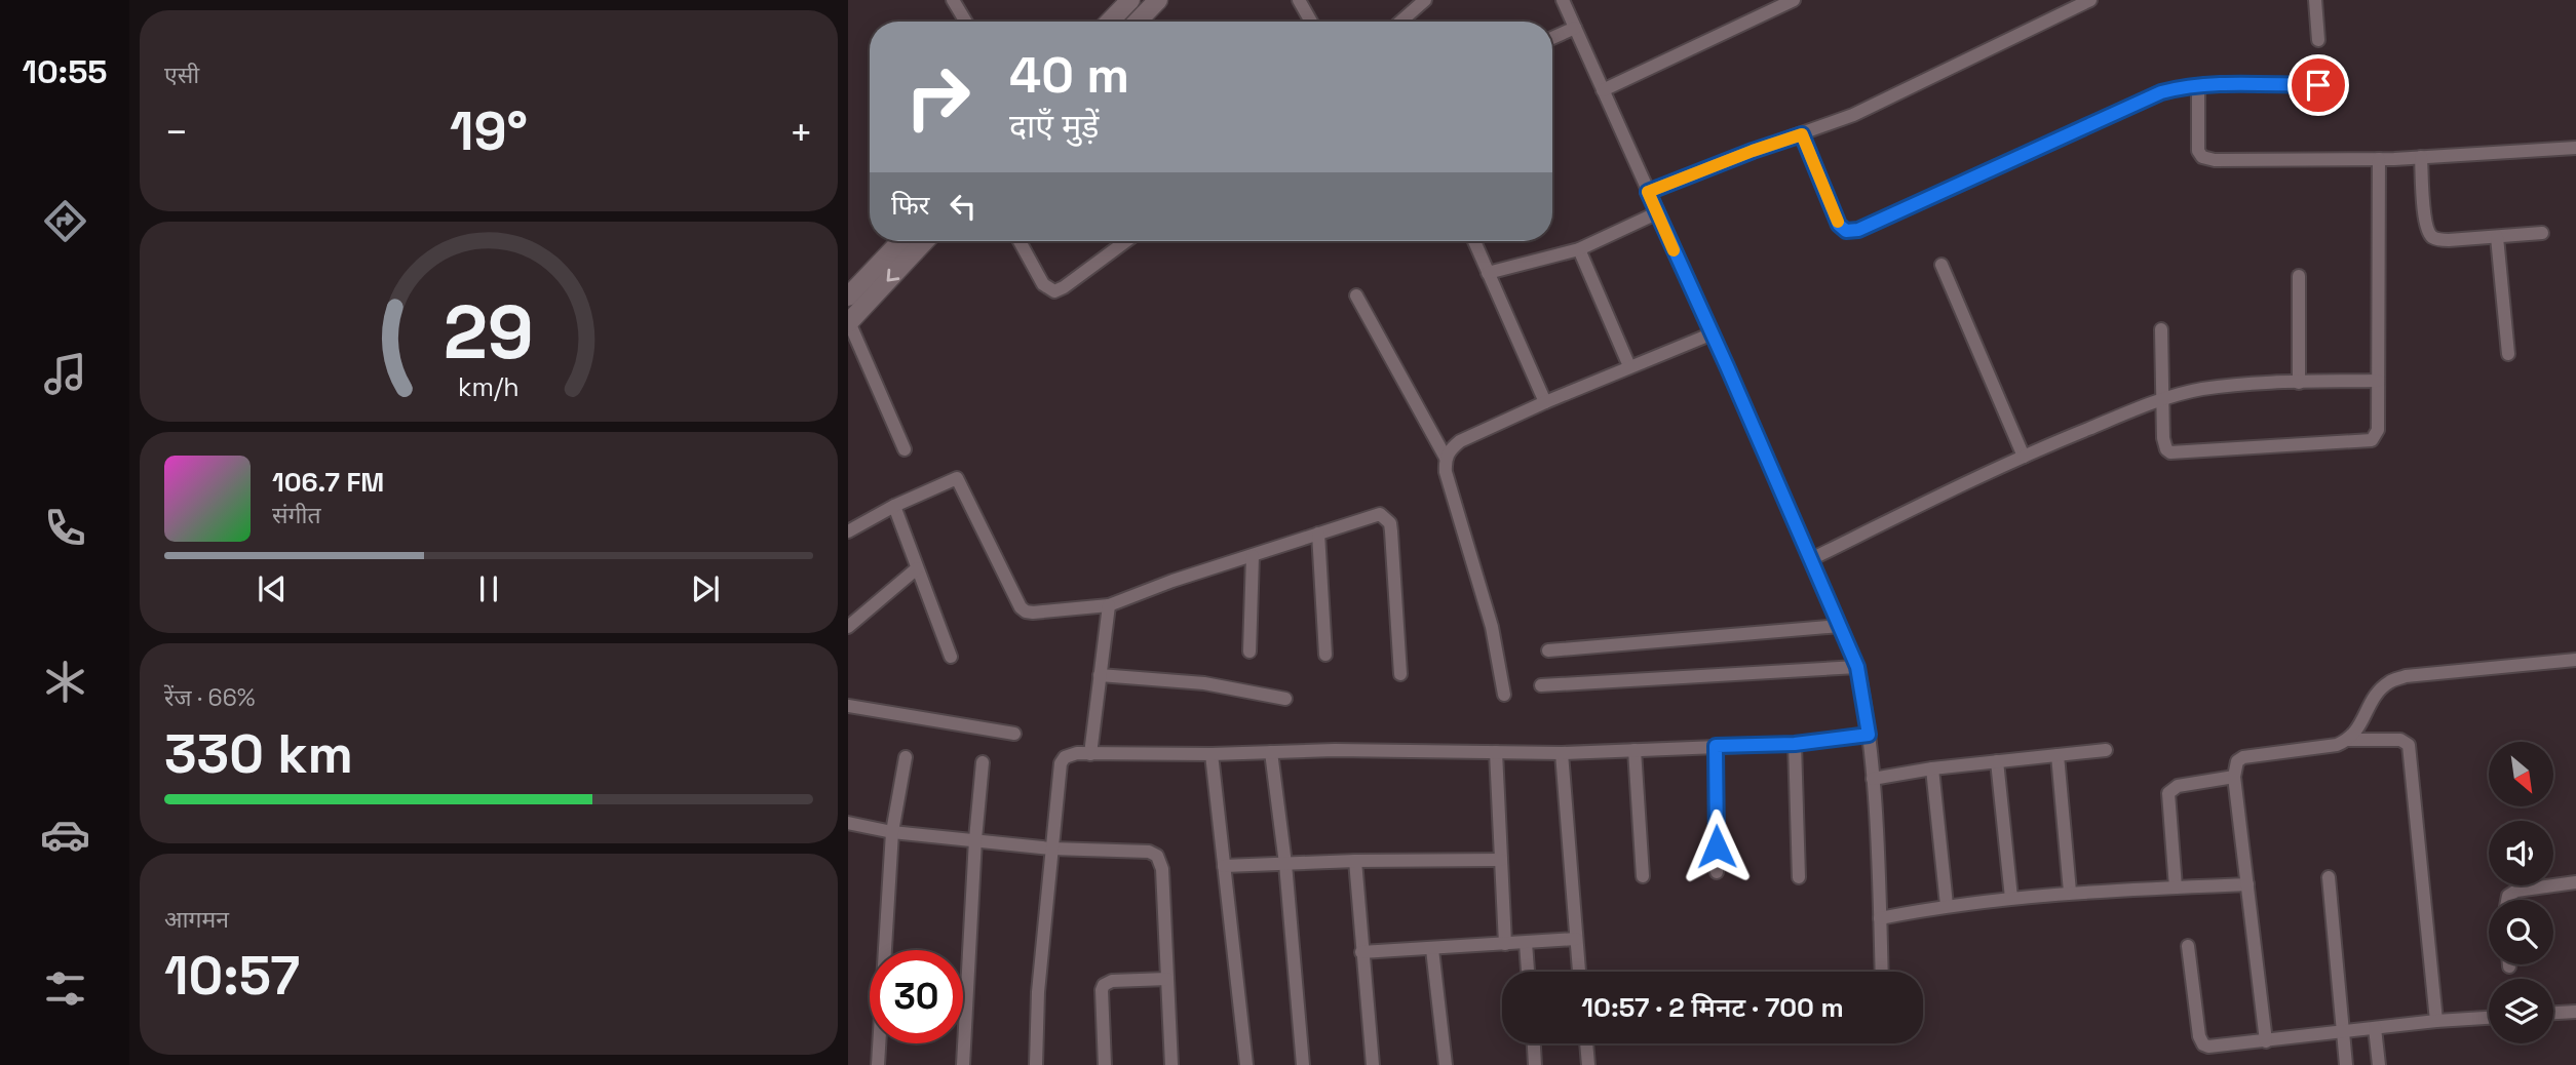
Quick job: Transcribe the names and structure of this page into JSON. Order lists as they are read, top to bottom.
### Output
{
  "north": "bottom right",
  "page": {
    "tabs": "10:55",
    "tile": [
      "एसी",
      ["रेंज · 66%", "330 km"],
      ["आगमन", "10:57"]
    ],
    "turn": ["40 m", "दाएँ मुड़ें"],
    "heat": ["−", "19°", "+"],
    "then": "फिर",
    "song": ["106.7 FM", "संगीत"],
    "limit": "30",
    "trip": "10:57 · 2 मिनट · 700 m",
    "gauge": ["29", "km/h"]
  }
}
